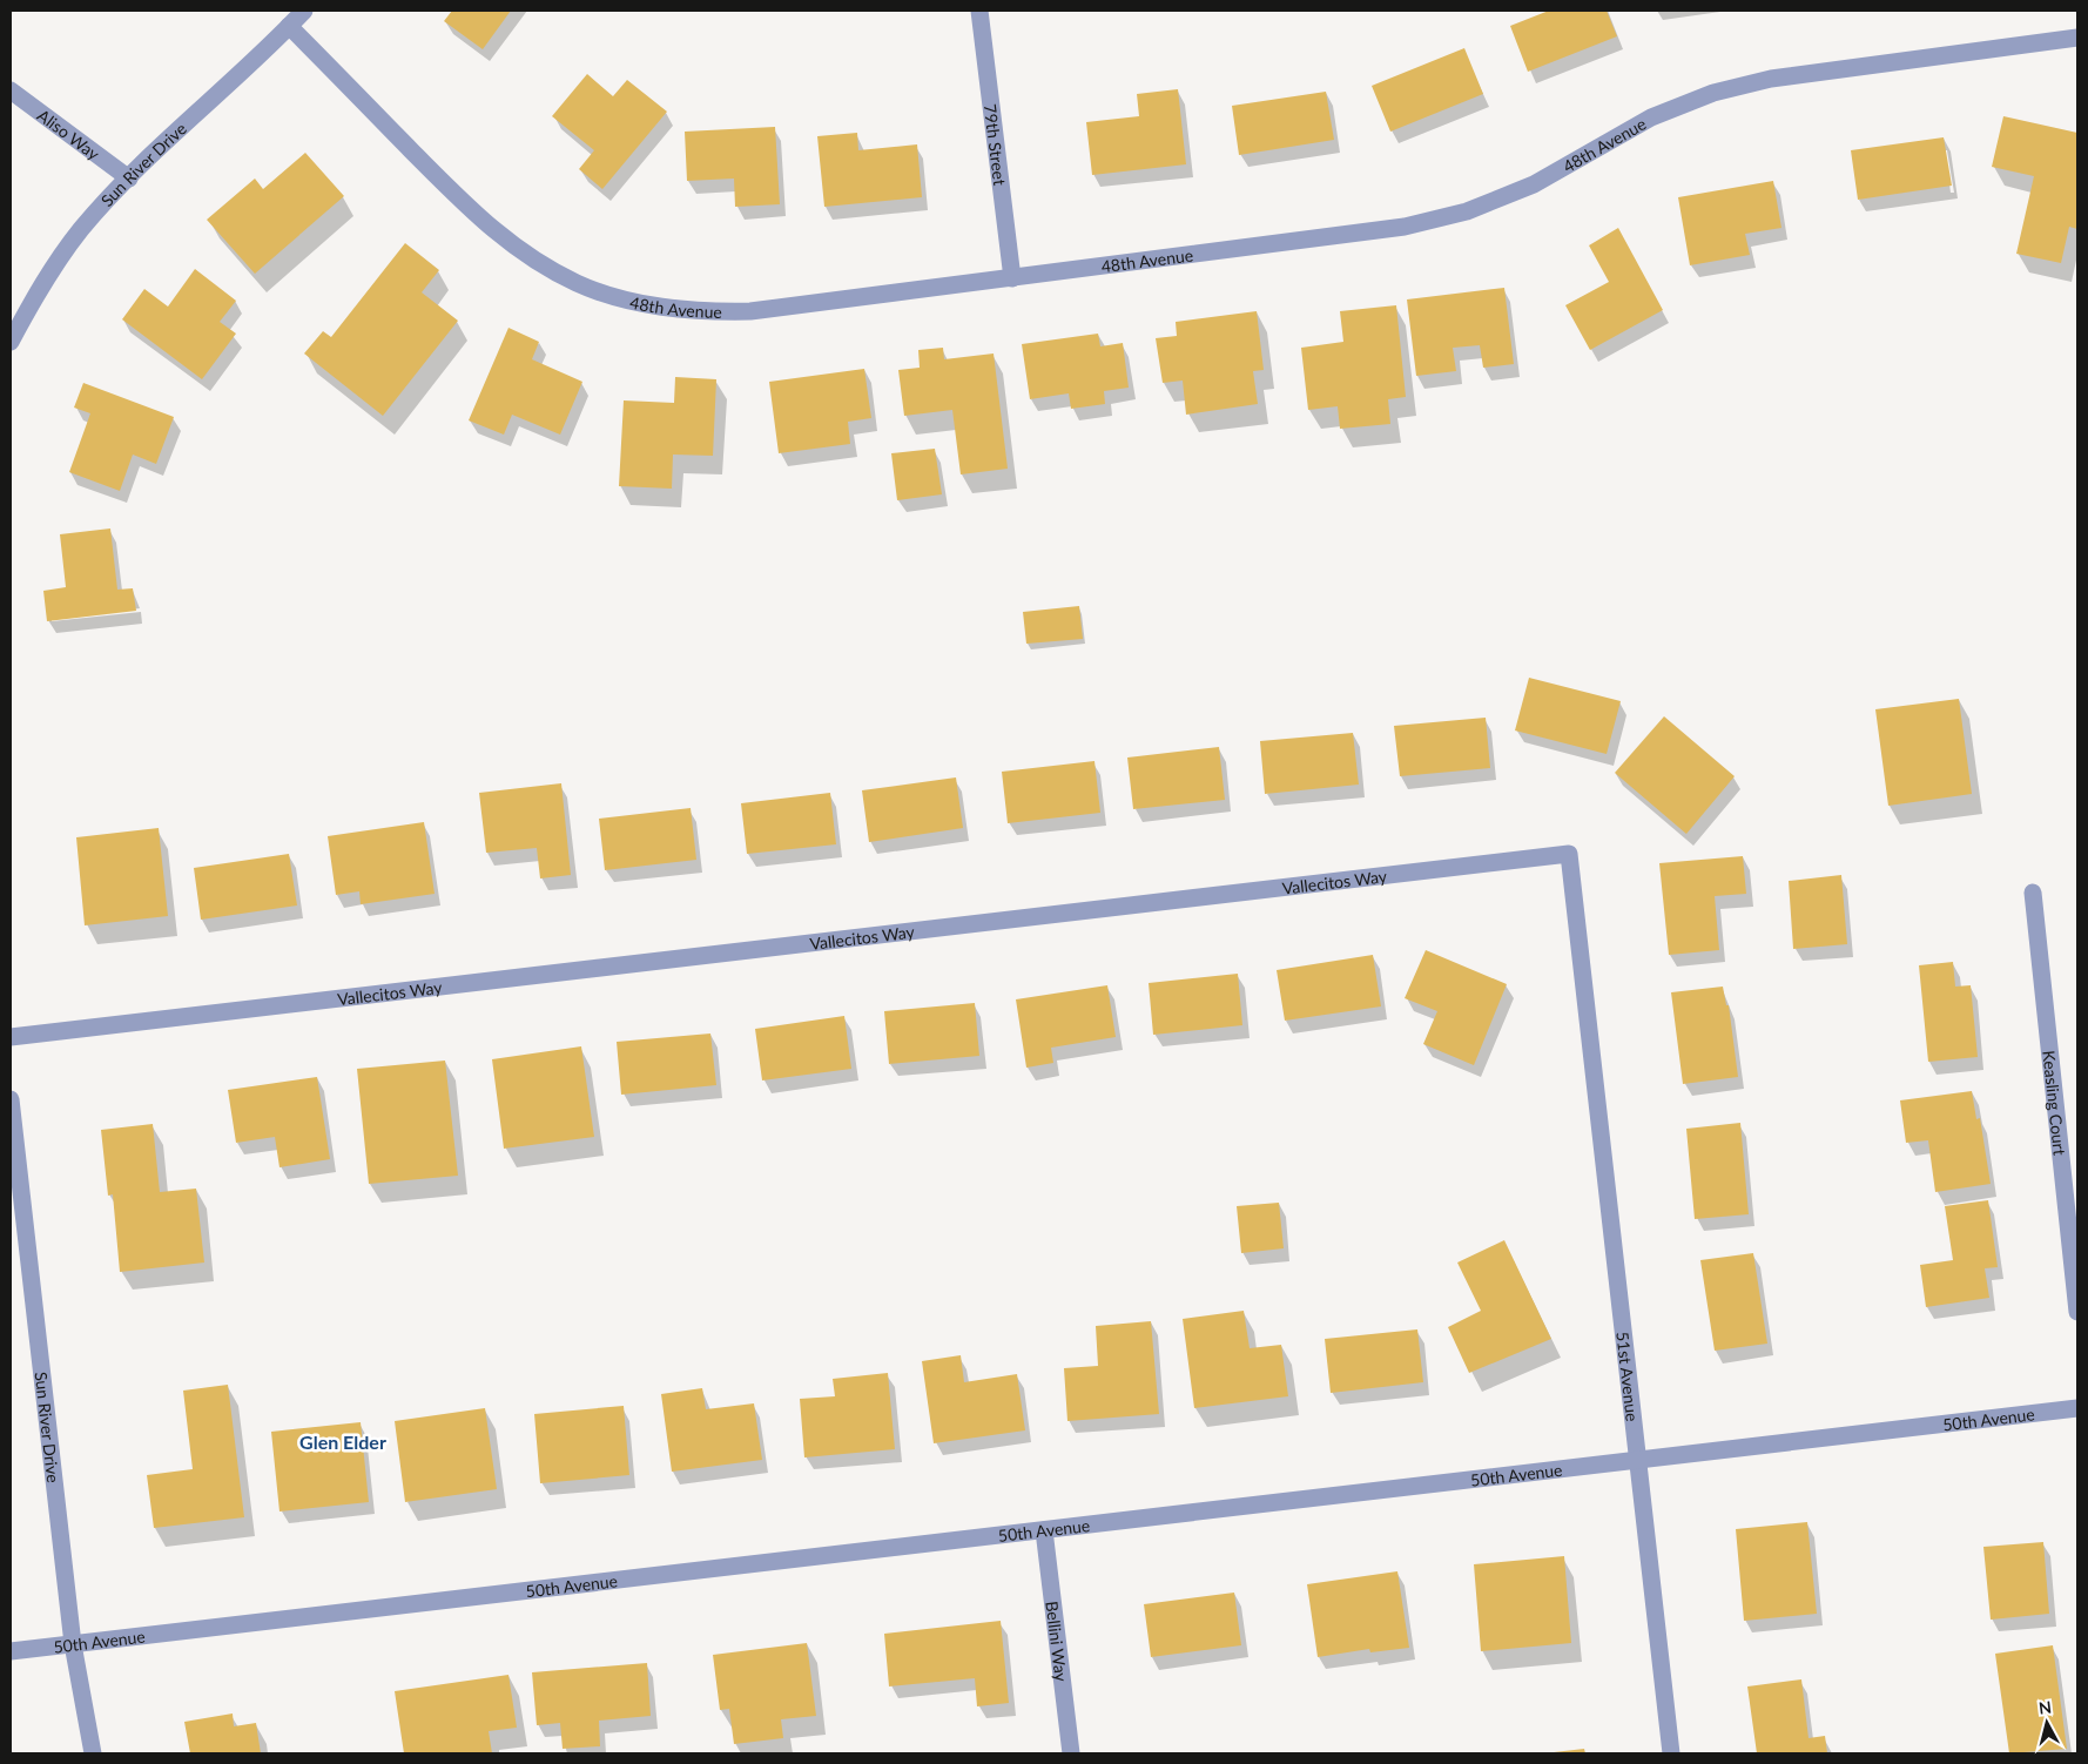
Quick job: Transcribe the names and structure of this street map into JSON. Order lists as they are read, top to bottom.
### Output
{
  "streets": {
    "street": [
      "Aliso Way",
      "79th Street",
      "48th Avenue",
      "Sun River Drive",
      "Vallecitos Way",
      "Keasling Court",
      "51st Avenue",
      "50th Avenue",
      "Bellini Way"
    ]
  },
  "crossings": [
    ["Aliso Way", "Sun River Drive"],
    ["79th Street", "48th Avenue"],
    ["48th Avenue", "Sun River Drive"],
    ["Sun River Drive", "50th Avenue"],
    ["Vallecitos Way", "51st Avenue"],
    ["51st Avenue", "50th Avenue"],
    ["50th Avenue", "Bellini Way"]
  ],
  "districts": ["Glen Elder"],
  "north": "top"
}
